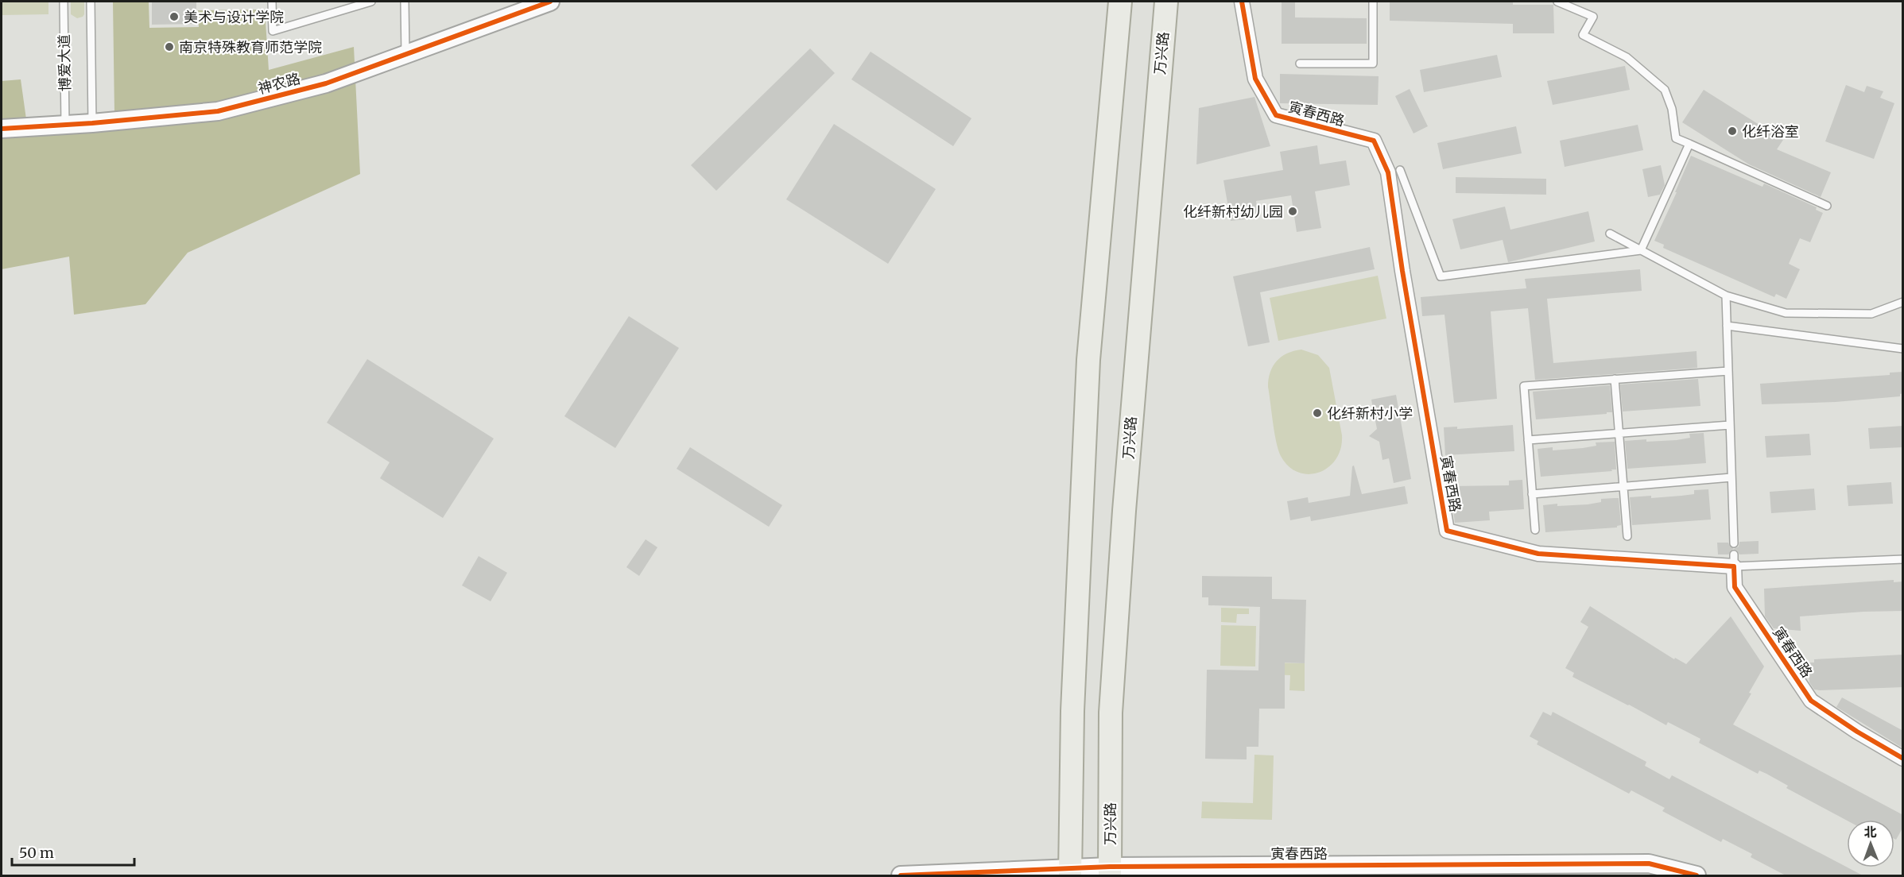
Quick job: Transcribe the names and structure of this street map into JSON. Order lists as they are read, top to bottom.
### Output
{
  "streets": {
    "main road": ["万兴路"],
    "street": ["神农路", "寅春西路"],
    "lane": ["博爱大道"]
  },
  "crossings": [
    ["万兴路", "寅春西路"],
    ["博爱大道", "神农路"]
  ],
  "places": [
    "美术与设计学院",
    "南京特殊教育师范学院",
    "化纤浴室",
    "化纤新村幼儿园",
    "化纤新村小学"
  ],
  "scale_bar": "50 m",
  "north": "top"
}
